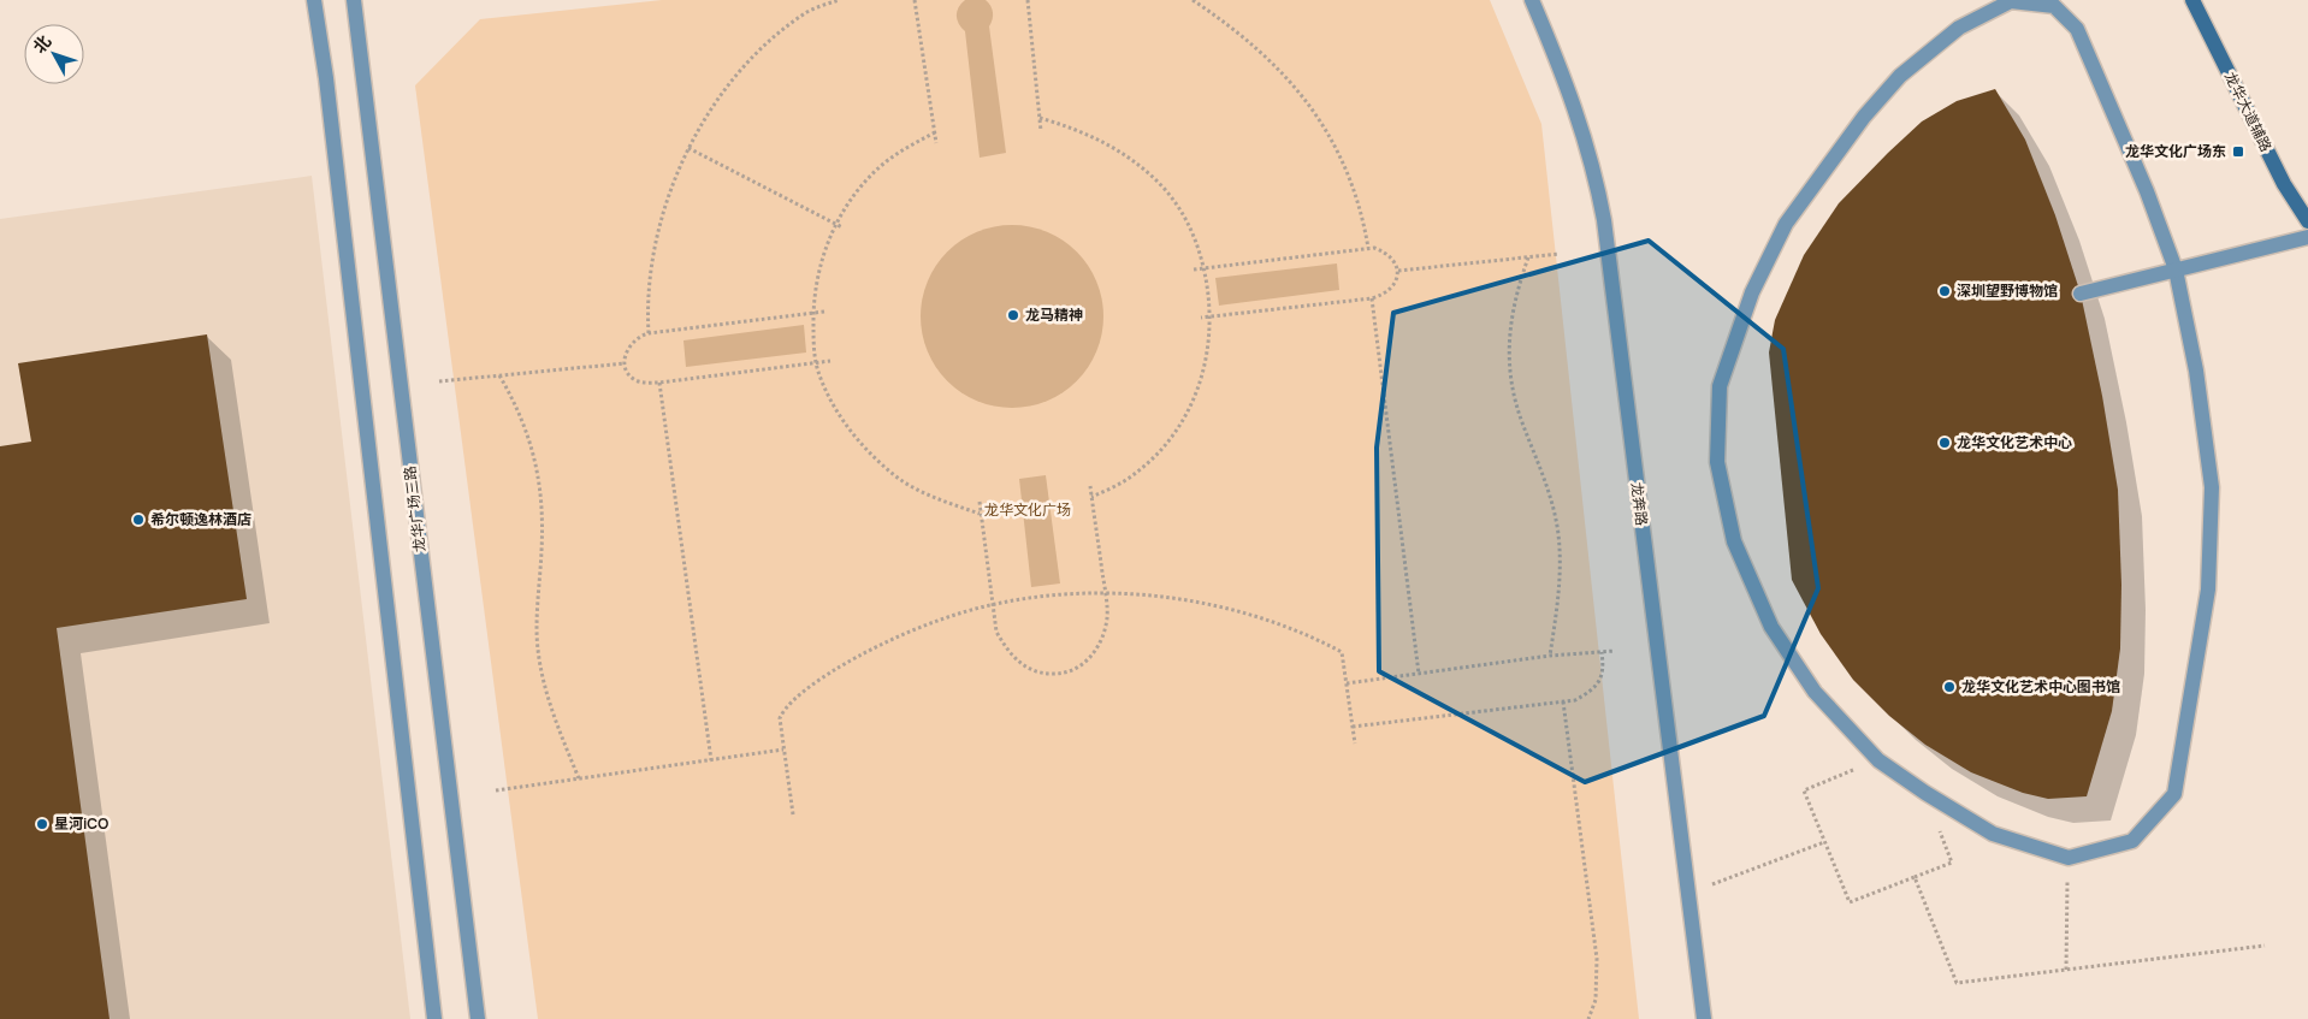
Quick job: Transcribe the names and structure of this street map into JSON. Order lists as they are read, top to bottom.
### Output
{
  "streets": {
    "main road": ["龙华大道辅路"],
    "street": ["龙奔路", "龙华广场三路"]
  },
  "parks": ["龙华文化广场"],
  "places": {
    "transit": ["龙华文化广场东"],
    "other": [
      "深圳望野博物馆",
      "龙马精神",
      "龙华文化艺术中心",
      "希尔顿逸林酒店",
      "龙华文化艺术中心图书馆",
      "星河iCO"
    ]
  },
  "north": "top left"
}
